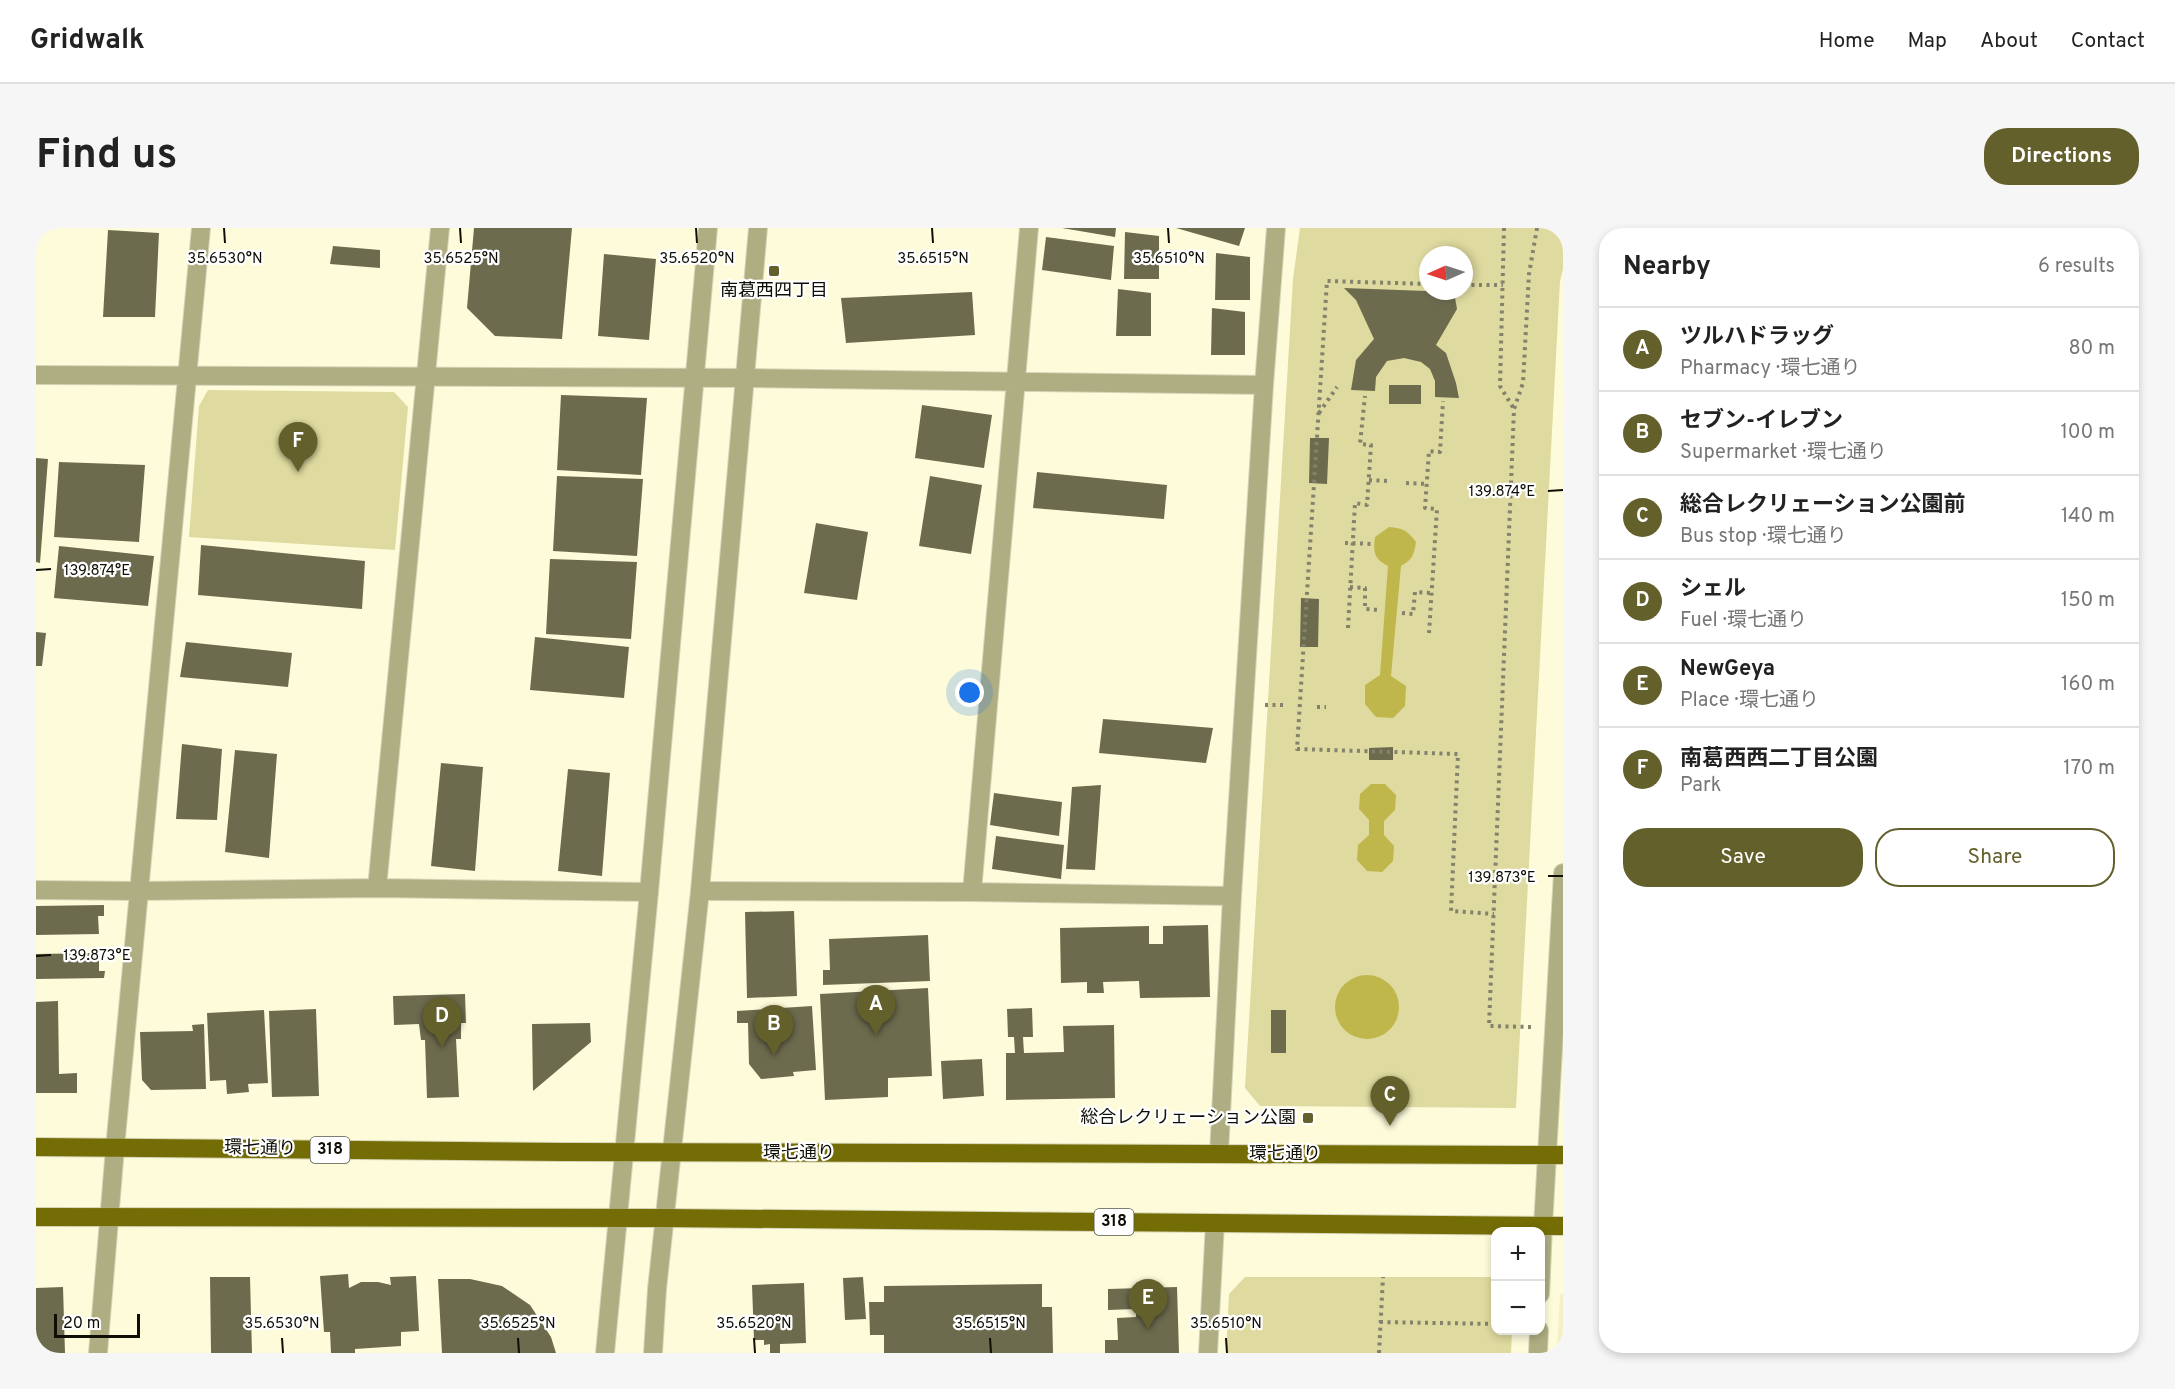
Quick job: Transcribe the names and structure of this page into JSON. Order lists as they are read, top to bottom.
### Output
{
  "streets": {
    "main road": ["環七通り", "318"]
  },
  "places": {
    "transit": ["南葛西四丁目", "総合レクリェーション公園"]
  },
  "scale_bar": "20 m",
  "north": "left",
  "page": {
    "header": "Gridwalk",
    "nav": [
      "Home",
      "Map",
      "About",
      "Contact"
    ],
    "buttons": [
      "Directions",
      ["Save", "Share"]
    ],
    "title": "Find us",
    "heading": ["Nearby", "6 results"],
    "list": [
      {
        "mark": "A",
        "name": "ツルハドラッグ",
        "note": "Pharmacy · 環七通り",
        "value": "80 m"
      },
      {
        "mark": "B",
        "name": "セブン-イレブン",
        "note": "Supermarket · 環七通り",
        "value": "100 m"
      },
      {
        "mark": "C",
        "name": "総合レクリェーション公園前",
        "note": "Bus stop · 環七通り",
        "value": "140 m"
      },
      {
        "mark": "D",
        "name": "シェル",
        "note": "Fuel · 環七通り",
        "value": "150 m"
      },
      {
        "mark": "E",
        "name": "NewGeya",
        "note": "Place · 環七通り",
        "value": "160 m"
      },
      {
        "mark": "F",
        "name": "南葛西西二丁目公園",
        "note": "Park",
        "value": "170 m"
      }
    ],
    "pins": [
      "F",
      "A",
      "D",
      "B",
      "C",
      "E"
    ],
    "map_buttons": ["+", "−"],
    "scale": "20 m"
  },
  "coordinates": [
    "35.6530°N",
    "35.6525°N",
    "35.6520°N",
    "35.6515°N",
    "35.6510°N",
    "139.874°E",
    "139.873°E"
  ]
}
